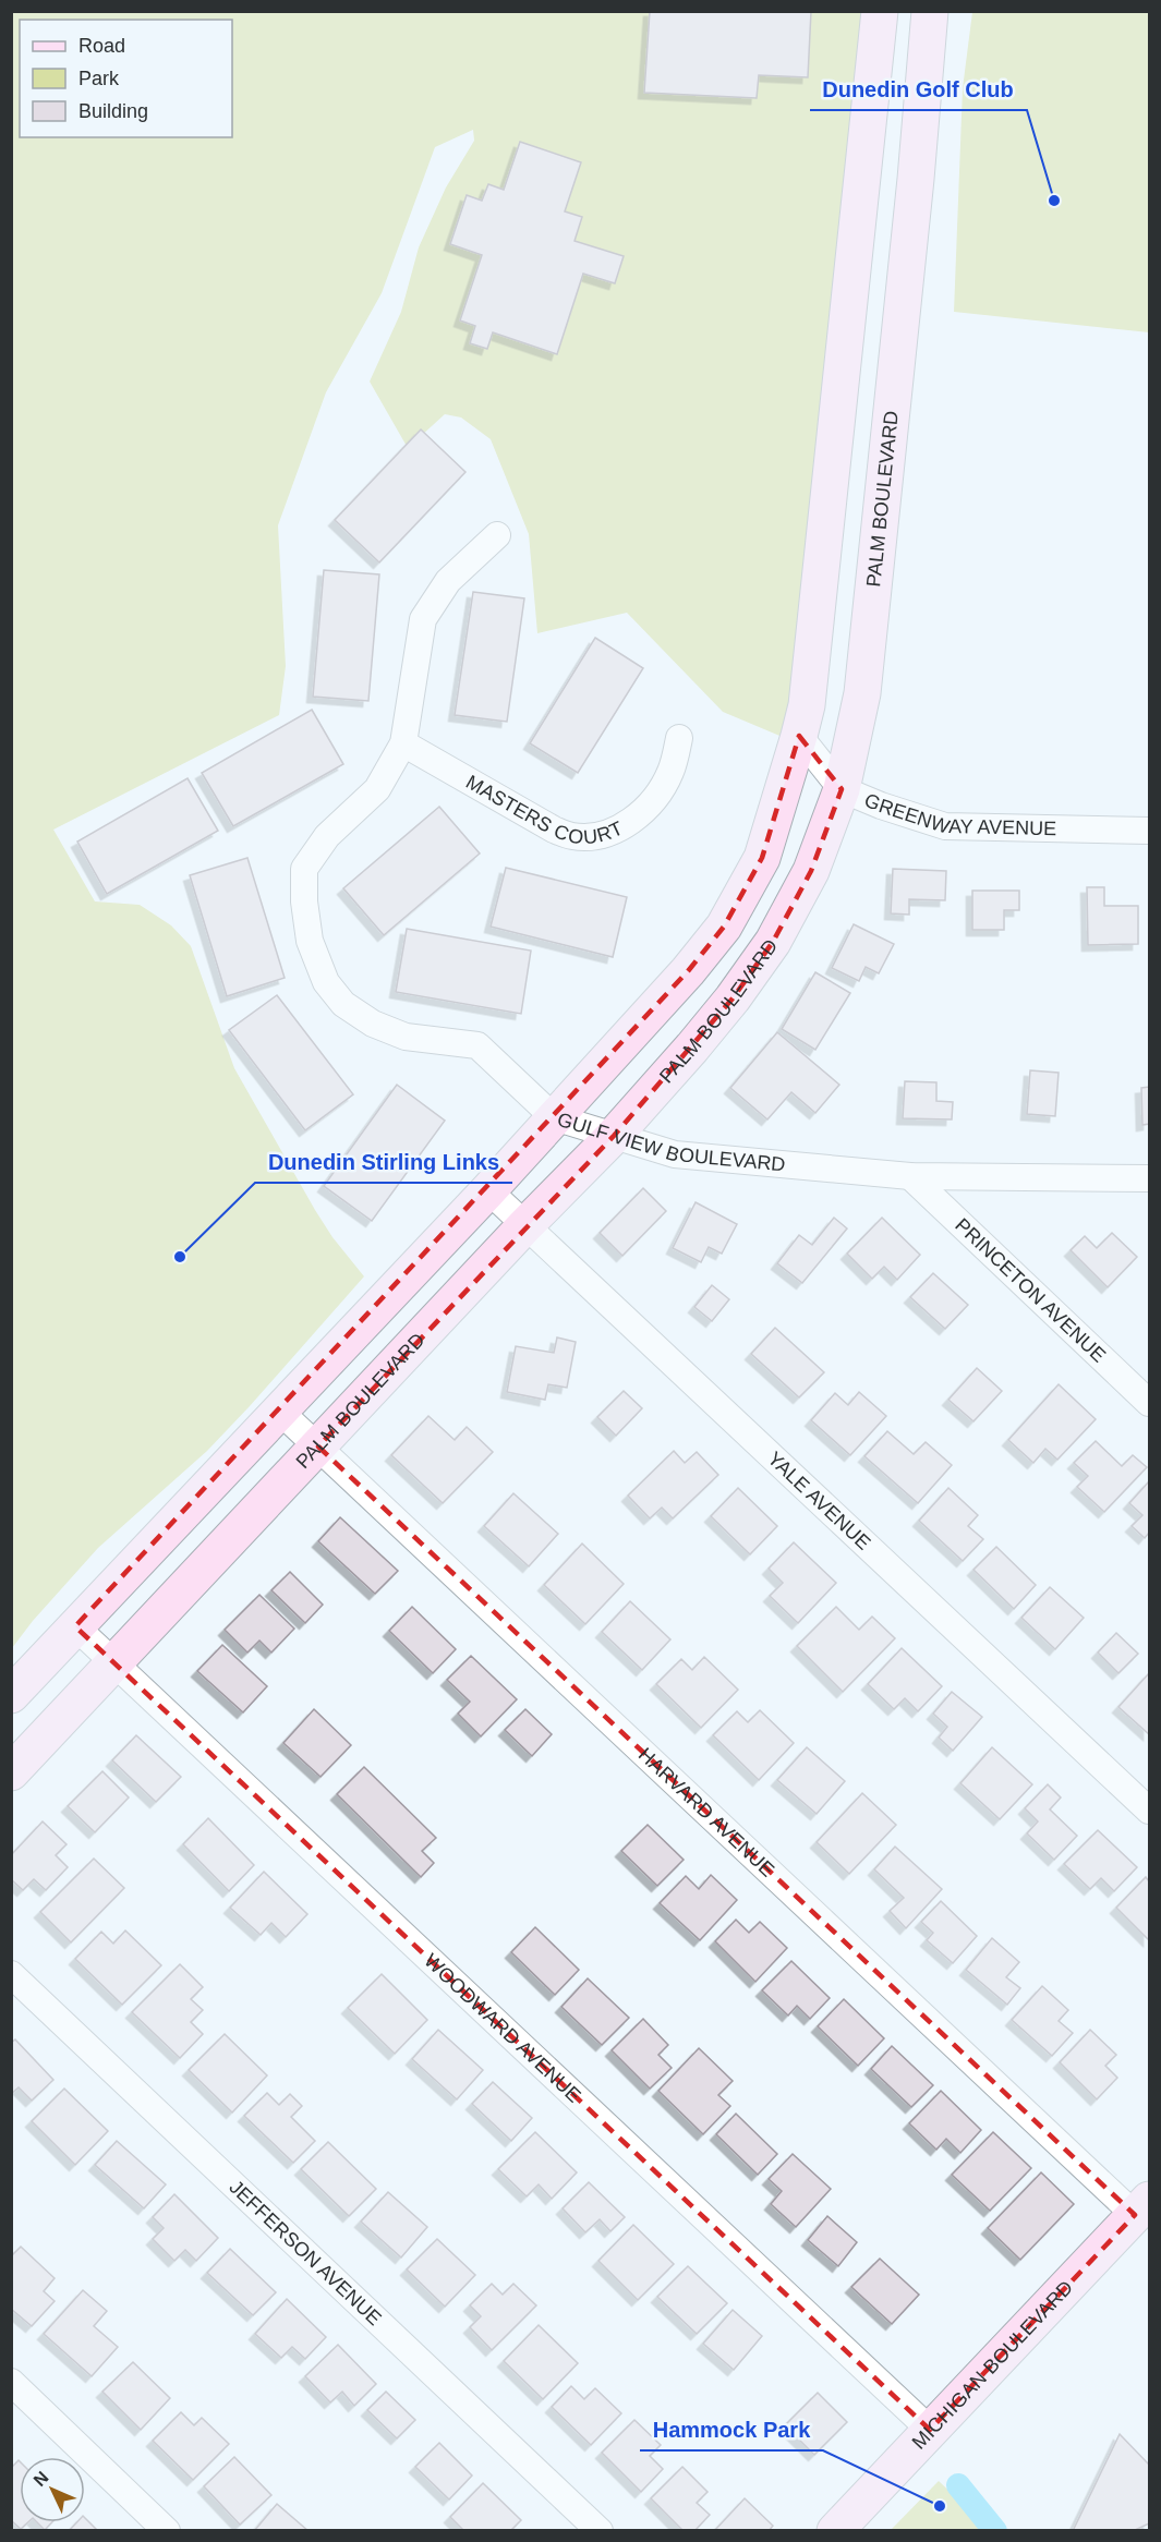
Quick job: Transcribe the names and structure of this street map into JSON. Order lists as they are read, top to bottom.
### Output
{
  "streets": {
    "street": [
      "PALM BOULEVARD",
      "MASTERS COURT",
      "GREENWAY AVENUE",
      "GULF VIEW BOULEVARD",
      "PRINCETON AVENUE",
      "YALE AVENUE",
      "HARVARD AVENUE",
      "WOODWARD AVENUE",
      "JEFFERSON AVENUE",
      "MICHIGAN BOULEVARD"
    ]
  },
  "crossings": [
    ["PALM BOULEVARD", "GREENWAY AVENUE"],
    ["PALM BOULEVARD", "GULF VIEW BOULEVARD"],
    ["PALM BOULEVARD", "YALE AVENUE"],
    ["PALM BOULEVARD", "HARVARD AVENUE"],
    ["PALM BOULEVARD", "WOODWARD AVENUE"],
    ["MASTERS COURT", "GULF VIEW BOULEVARD"],
    ["GULF VIEW BOULEVARD", "PRINCETON AVENUE"],
    ["HARVARD AVENUE", "MICHIGAN BOULEVARD"],
    ["WOODWARD AVENUE", "MICHIGAN BOULEVARD"]
  ],
  "places": ["Dunedin Golf Club", "Dunedin Stirling Links", "Hammock Park"],
  "legend": ["Road", "Park", "Building"],
  "north": "top left"
}
